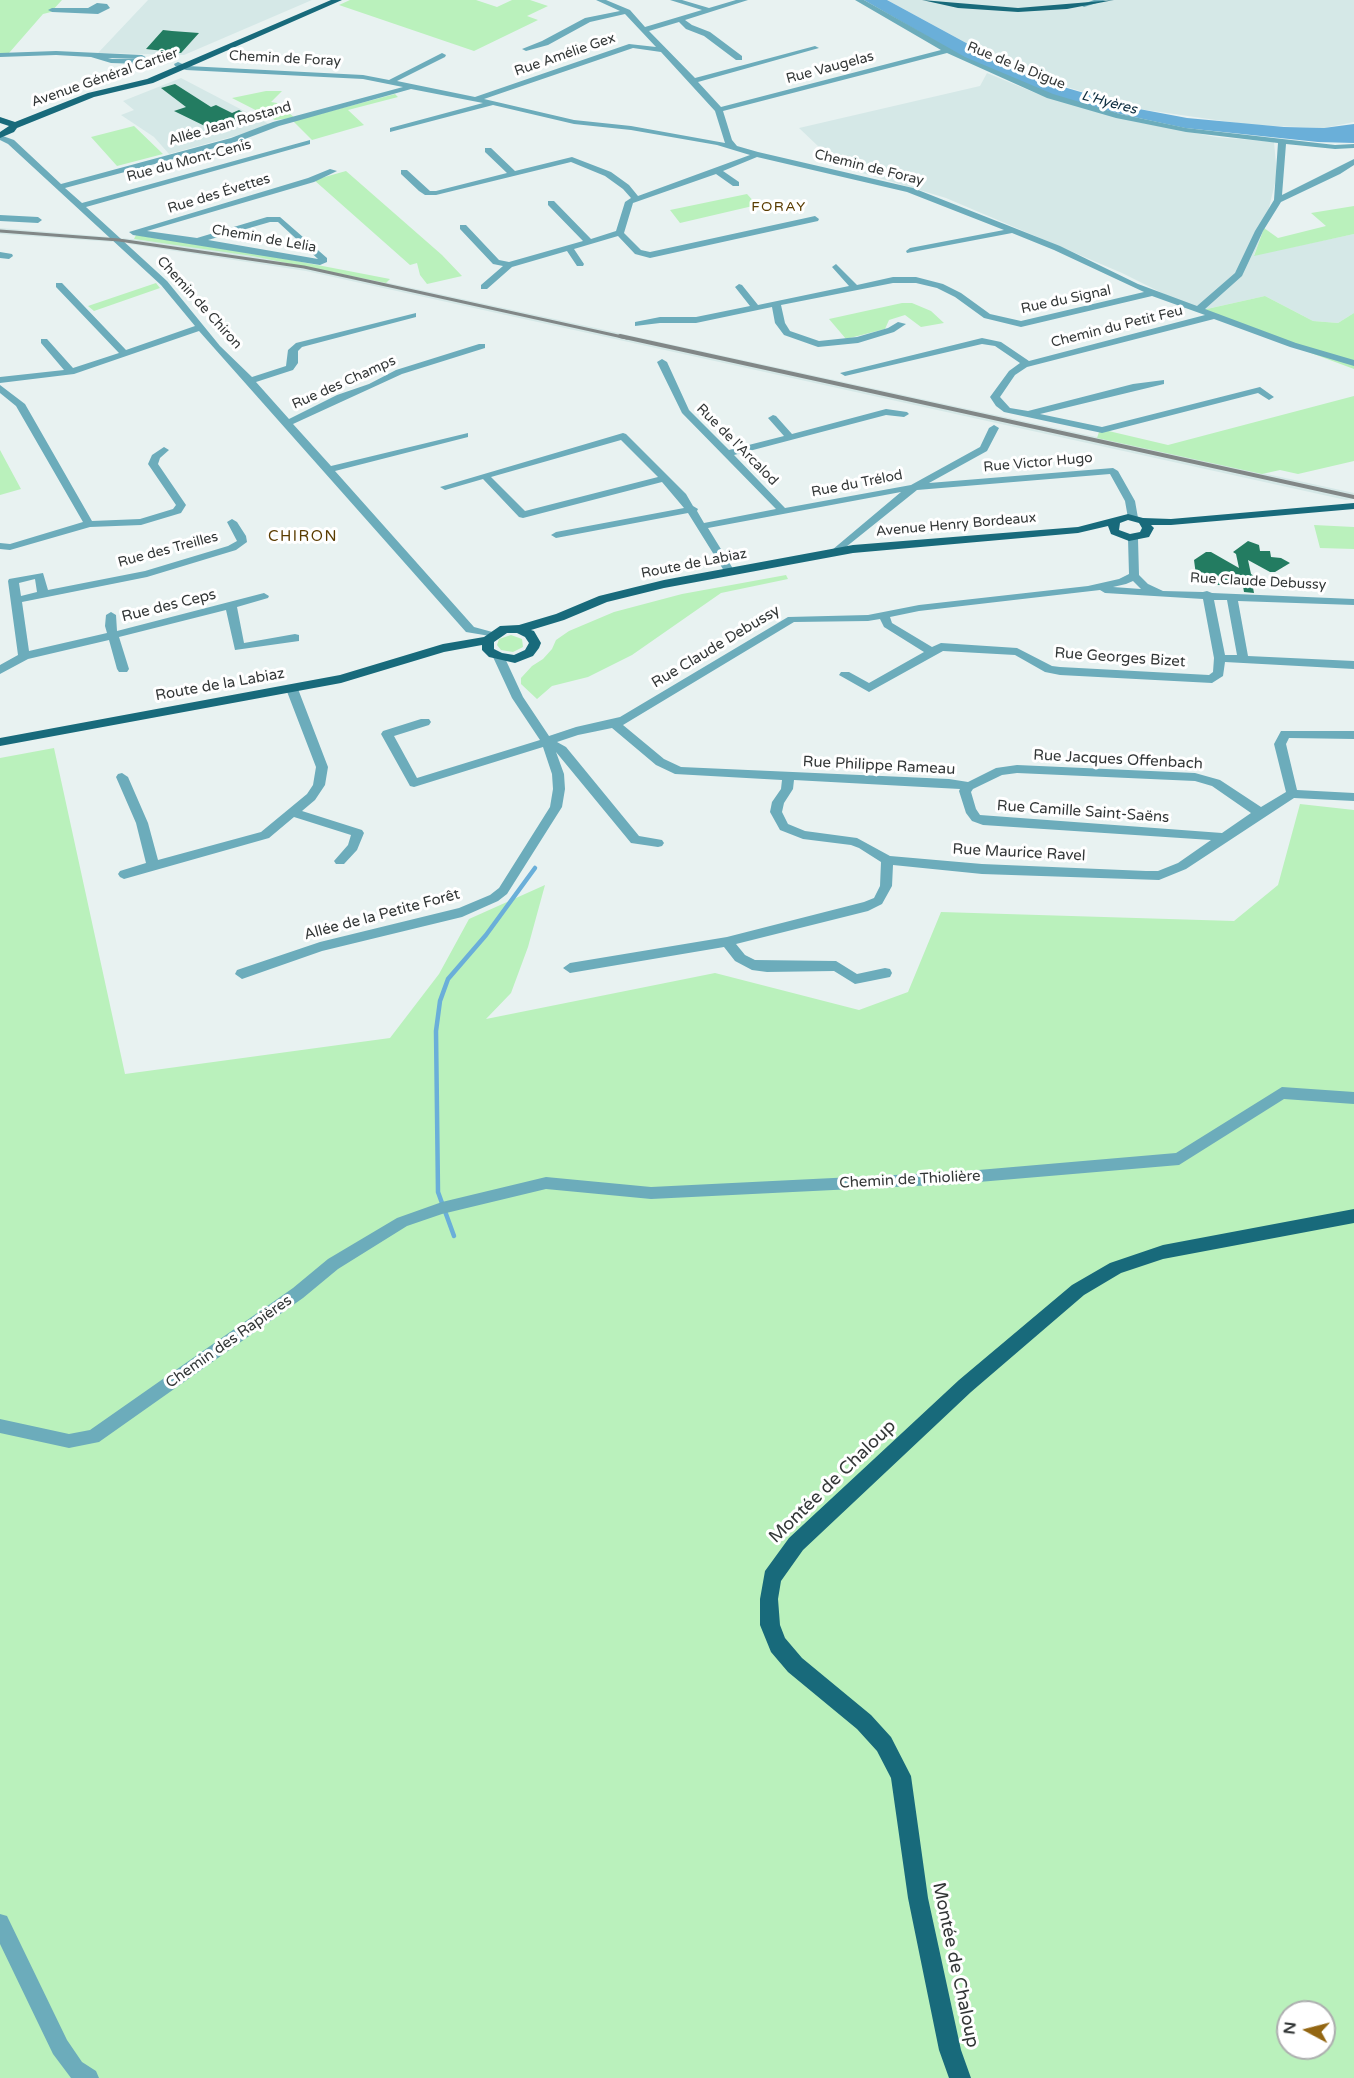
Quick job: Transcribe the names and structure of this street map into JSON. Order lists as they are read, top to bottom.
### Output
{
  "streets": {
    "main road": [
      "Avenue Général Cartier",
      "Avenue Henry Bordeaux",
      "Route de Labiaz",
      "Route de la Labiaz",
      "Montée de Chaloup"
    ],
    "street": [
      "Rue Amélie Gex",
      "Chemin de Foray",
      "Rue de la Digue",
      "Rue Vaugelas",
      "Allée Jean Rostand",
      "Rue du Mont-Cenis",
      "Rue des Évettes",
      "Chemin de Lelia",
      "Rue du Signal",
      "Chemin de Chiron",
      "Chemin du Petit Feu",
      "Rue des Champs",
      "Rue de l'Arcalod",
      "Rue Victor Hugo",
      "Rue du Trélod",
      "Rue des Treilles",
      "Rue Claude Debussy",
      "Rue des Ceps",
      "Rue Georges Bizet",
      "Rue Jacques Offenbach",
      "Rue Philippe Rameau",
      "Rue Camille Saint-Saëns",
      "Rue Maurice Ravel",
      "Allée de la Petite Forêt",
      "Chemin de Thiolière",
      "Chemin des Rapières"
    ]
  },
  "crossings": [
    ["Rue Amélie Gex", "Chemin de Foray"],
    ["Chemin de Foray", "Avenue Général Cartier"],
    ["Chemin de Foray", "Allée Jean Rostand"],
    ["Chemin de Foray", "Rue du Signal"],
    ["Chemin de Foray", "Chemin du Petit Feu"],
    ["Rue de la Digue", "Rue Vaugelas"],
    ["Avenue Général Cartier", "Chemin de Chiron"],
    ["Allée Jean Rostand", "Chemin de Chiron"],
    ["Rue du Mont-Cenis", "Chemin de Chiron"],
    ["Rue des Évettes", "Chemin de Lelia"],
    ["Rue des Évettes", "Chemin de Chiron"],
    ["Chemin de Chiron", "Rue des Champs"],
    ["Rue de l'Arcalod", "Rue du Trélod"],
    ["Rue Victor Hugo", "Rue du Trélod"],
    ["Avenue Henry Bordeaux", "Route de Labiaz"],
    ["Route de Labiaz", "Route de la Labiaz"],
    ["Route de Labiaz", "Allée de la Petite Forêt"],
    ["Rue Claude Debussy", "Rue Philippe Rameau"],
    ["Rue Claude Debussy", "Allée de la Petite Forêt"],
    ["Route de la Labiaz", "Allée de la Petite Forêt"],
    ["Rue Jacques Offenbach", "Rue Philippe Rameau"],
    ["Rue Jacques Offenbach", "Rue Camille Saint-Saëns"],
    ["Rue Jacques Offenbach", "Rue Maurice Ravel"],
    ["Rue Philippe Rameau", "Rue Camille Saint-Saëns"],
    ["Rue Philippe Rameau", "Rue Maurice Ravel"],
    ["Rue Camille Saint-Saëns", "Rue Maurice Ravel"],
    ["Chemin de Thiolière", "Chemin des Rapières"]
  ],
  "districts": ["FORAY", "CHIRON"],
  "water": ["L'Hyères"],
  "north": "left"
}
